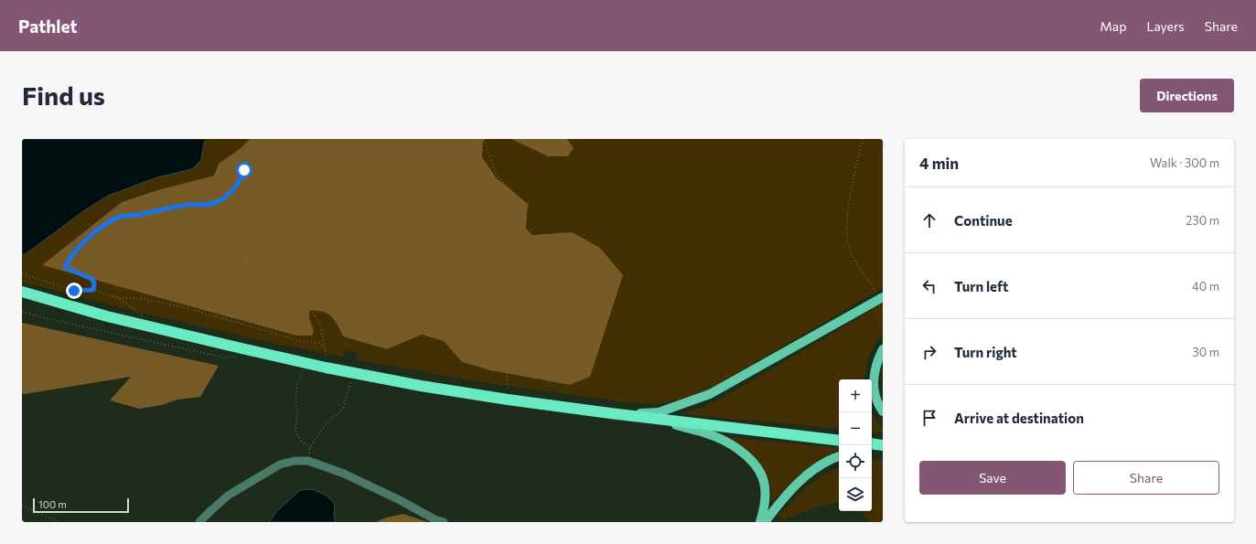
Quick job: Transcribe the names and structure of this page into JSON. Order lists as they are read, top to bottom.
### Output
{
  "scale_bar": "100 m",
  "page": {
    "header": "Pathlet",
    "nav": ["Map", "Layers", "Share"],
    "buttons": [
      "Directions",
      ["Save", "Share"]
    ],
    "title": "Find us",
    "heading": ["4 min", "Walk · 300 m"],
    "list": [
      ["Continue", "230 m"],
      ["Turn left", "40 m"],
      ["Turn right", "30 m"],
      "Arrive at destination"
    ],
    "map_buttons": ["+", "−"],
    "scale": "100 m"
  }
}
